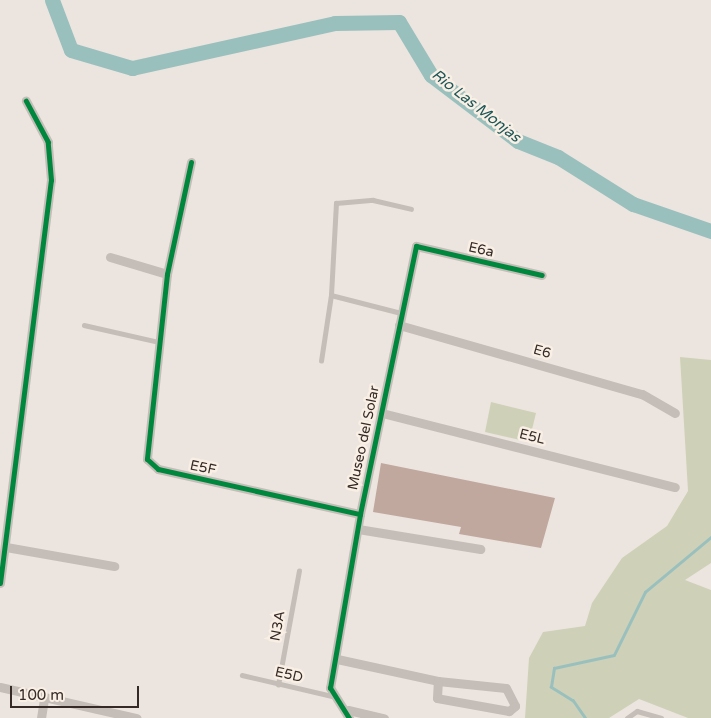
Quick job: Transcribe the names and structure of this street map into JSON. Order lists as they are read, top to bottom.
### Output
{
  "streets": {
    "street": [
      "E6a",
      "E6",
      "E5L",
      "Museo del Solar",
      "E5F"
    ],
    "lane": ["N3A", "E5D"]
  },
  "crossings": [
    ["E6a", "Museo del Solar"],
    ["E6", "Museo del Solar"],
    ["E5L", "Museo del Solar"],
    ["Museo del Solar", "E5F"],
    ["Museo del Solar", "E5D"],
    ["N3A", "E5D"]
  ],
  "water": ["Rio Las Monjas"],
  "scale_bar": "100 m"
}
